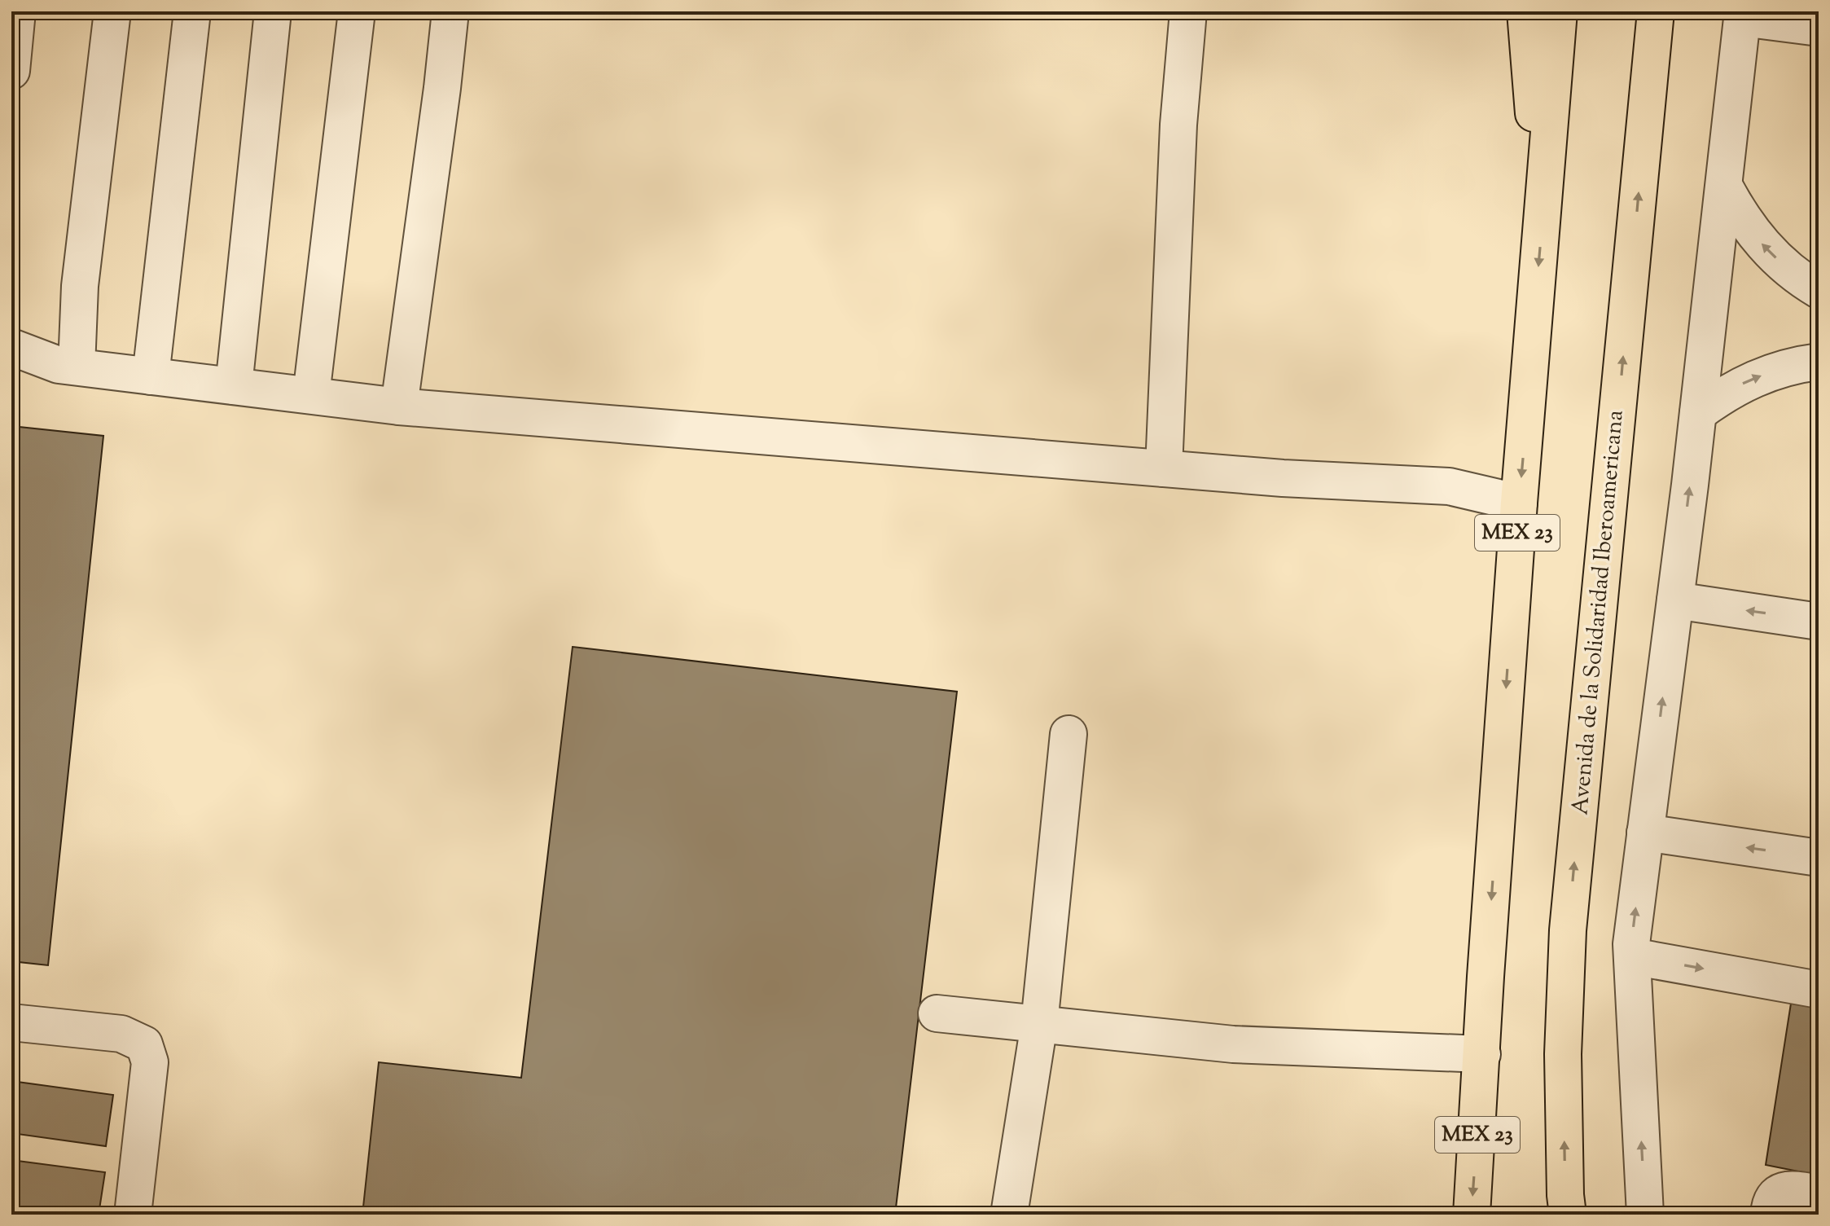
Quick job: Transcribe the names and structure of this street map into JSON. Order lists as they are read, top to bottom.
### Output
{
  "streets": {
    "highway": ["MEX 23", "Avenida de la Solidaridad Iberoamericana"]
  }
}
